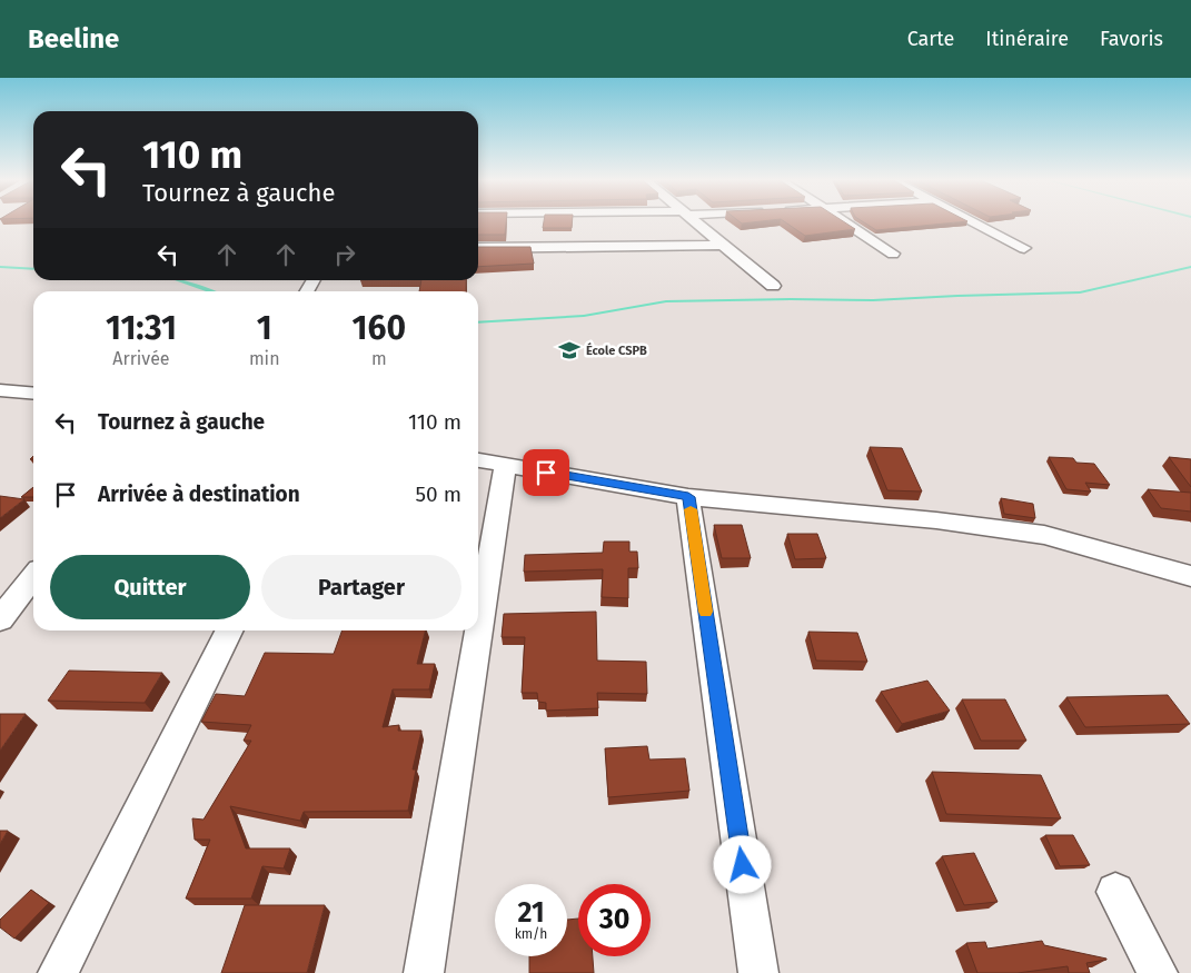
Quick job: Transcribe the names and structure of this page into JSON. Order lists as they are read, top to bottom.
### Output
{
  "places": {
    "school or university": ["École CSPB"]
  },
  "page": {
    "header": "Beeline",
    "nav": ["Carte", "Itinéraire", "Favoris"],
    "turn": ["110 m", "Tournez à gauche"],
    "eta": [
      "11:31",
      "Arrivée",
      "1",
      "min",
      "160",
      "m"
    ],
    "list": [
      {
        "name": "Tournez à gauche",
        "value": "110 m"
      },
      {
        "name": "Arrivée à destination",
        "value": "50 m"
      }
    ],
    "buttons": ["Quitter", "Partager"],
    "speed": "21 km/h",
    "limit": "30"
  }
}
